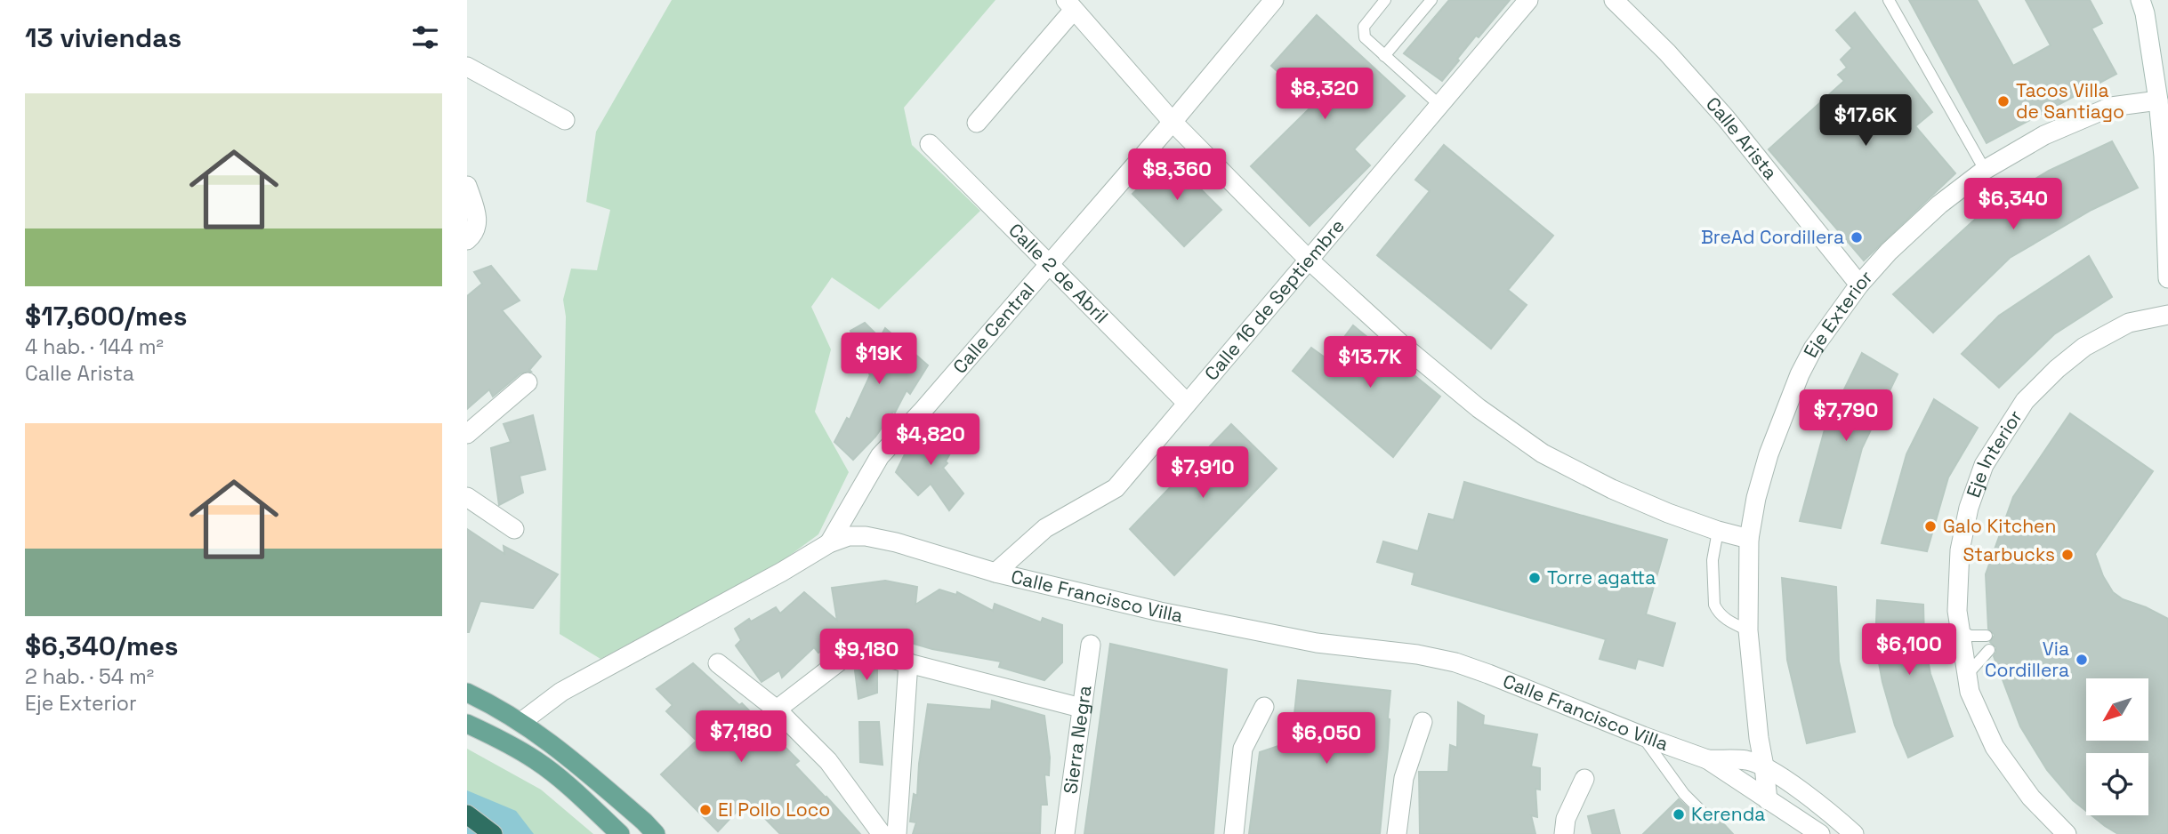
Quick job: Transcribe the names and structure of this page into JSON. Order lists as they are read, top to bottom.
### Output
{
  "streets": {
    "street": [
      "Calle Arista",
      "Calle 2 de Abril",
      "Calle 16 de Septiembre",
      "Eje Exterior",
      "Calle Central",
      "Eje Interior",
      "Calle Francisco Villa",
      "Sierra Negra"
    ]
  },
  "crossings": [
    ["Calle Arista", "Eje Exterior"],
    ["Calle 2 de Abril", "Calle 16 de Septiembre"],
    ["Calle 2 de Abril", "Calle Central"],
    ["Calle 16 de Septiembre", "Calle Francisco Villa"],
    ["Eje Exterior", "Calle Francisco Villa"],
    ["Calle Central", "Calle Francisco Villa"]
  ],
  "places": [
    "Tacos Villa de Santiago",
    "BreAd Cordillera",
    "Galo Kitchen",
    "Starbucks",
    "Torre agatta",
    "Via Cordillera",
    "El Pollo Loco",
    "Kerenda"
  ],
  "north": "bottom left",
  "page": {
    "heading": "13 viviendas",
    "price": [
      "$8,320",
      "$17.6K",
      "$8,360",
      "$6,340",
      "$19K",
      "$13.7K",
      "$7,790",
      "$4,820",
      "$7,910",
      "$6,100",
      "$9,180",
      "$7,180",
      "$6,050"
    ],
    "list": [
      {
        "name": "$17,600/mes",
        "note": "4 hab. · 144 m² · Calle Arista"
      },
      {
        "name": "$6,340/mes",
        "note": "2 hab. · 54 m² · Eje Exterior"
      }
    ]
  }
}
